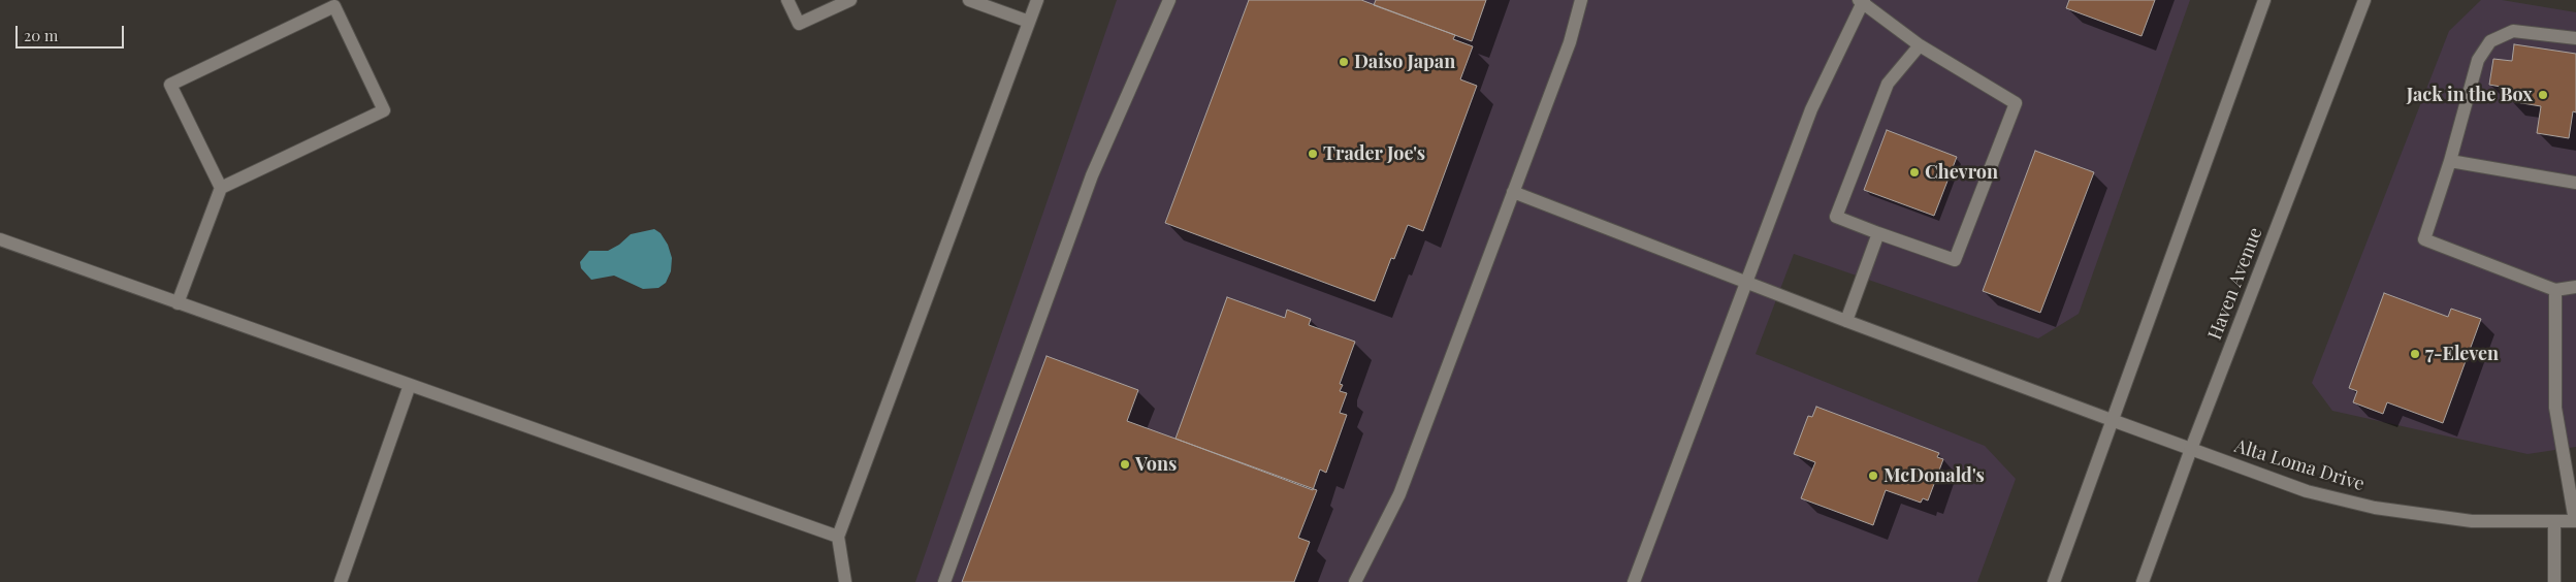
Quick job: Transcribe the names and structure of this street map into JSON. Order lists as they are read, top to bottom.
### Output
{
  "streets": {
    "main road": ["Haven Avenue", "Alta Loma Drive"]
  },
  "crossings": [
    ["Haven Avenue", "Alta Loma Drive"]
  ],
  "places": [
    "Daiso Japan",
    "Jack in the Box",
    "Trader Joe's",
    "Chevron",
    "7-Eleven",
    "Vons",
    "McDonald's"
  ],
  "scale_bar": "20 m"
}
